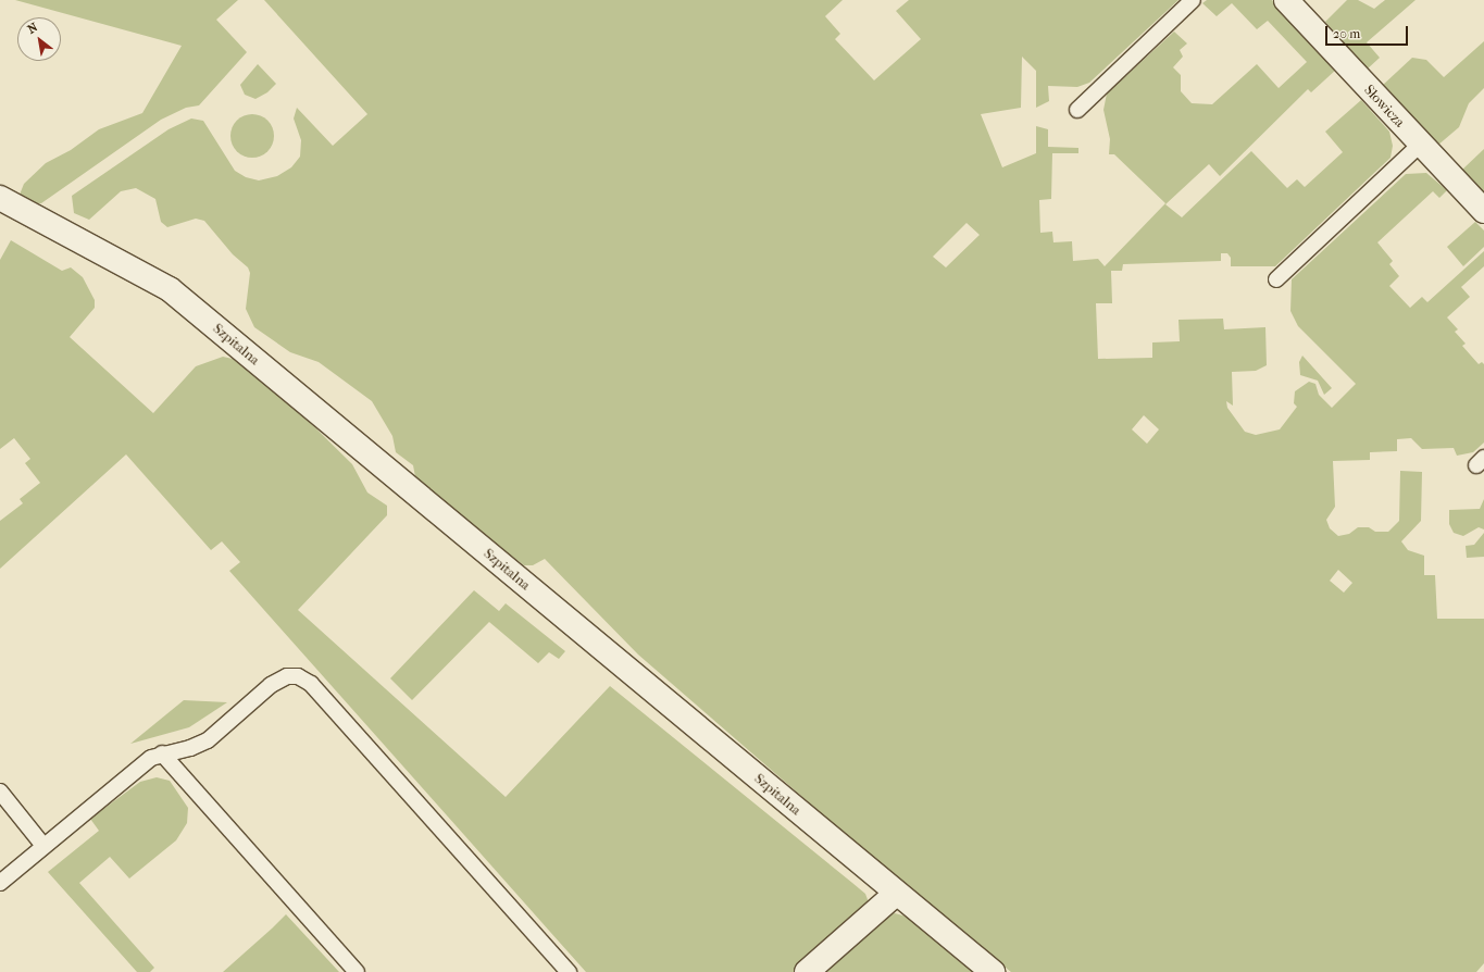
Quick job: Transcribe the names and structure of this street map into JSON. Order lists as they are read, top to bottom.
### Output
{
  "streets": {
    "street": ["Słowicza", "Szpitalna"]
  },
  "scale_bar": "20 m",
  "north": "top left"
}
